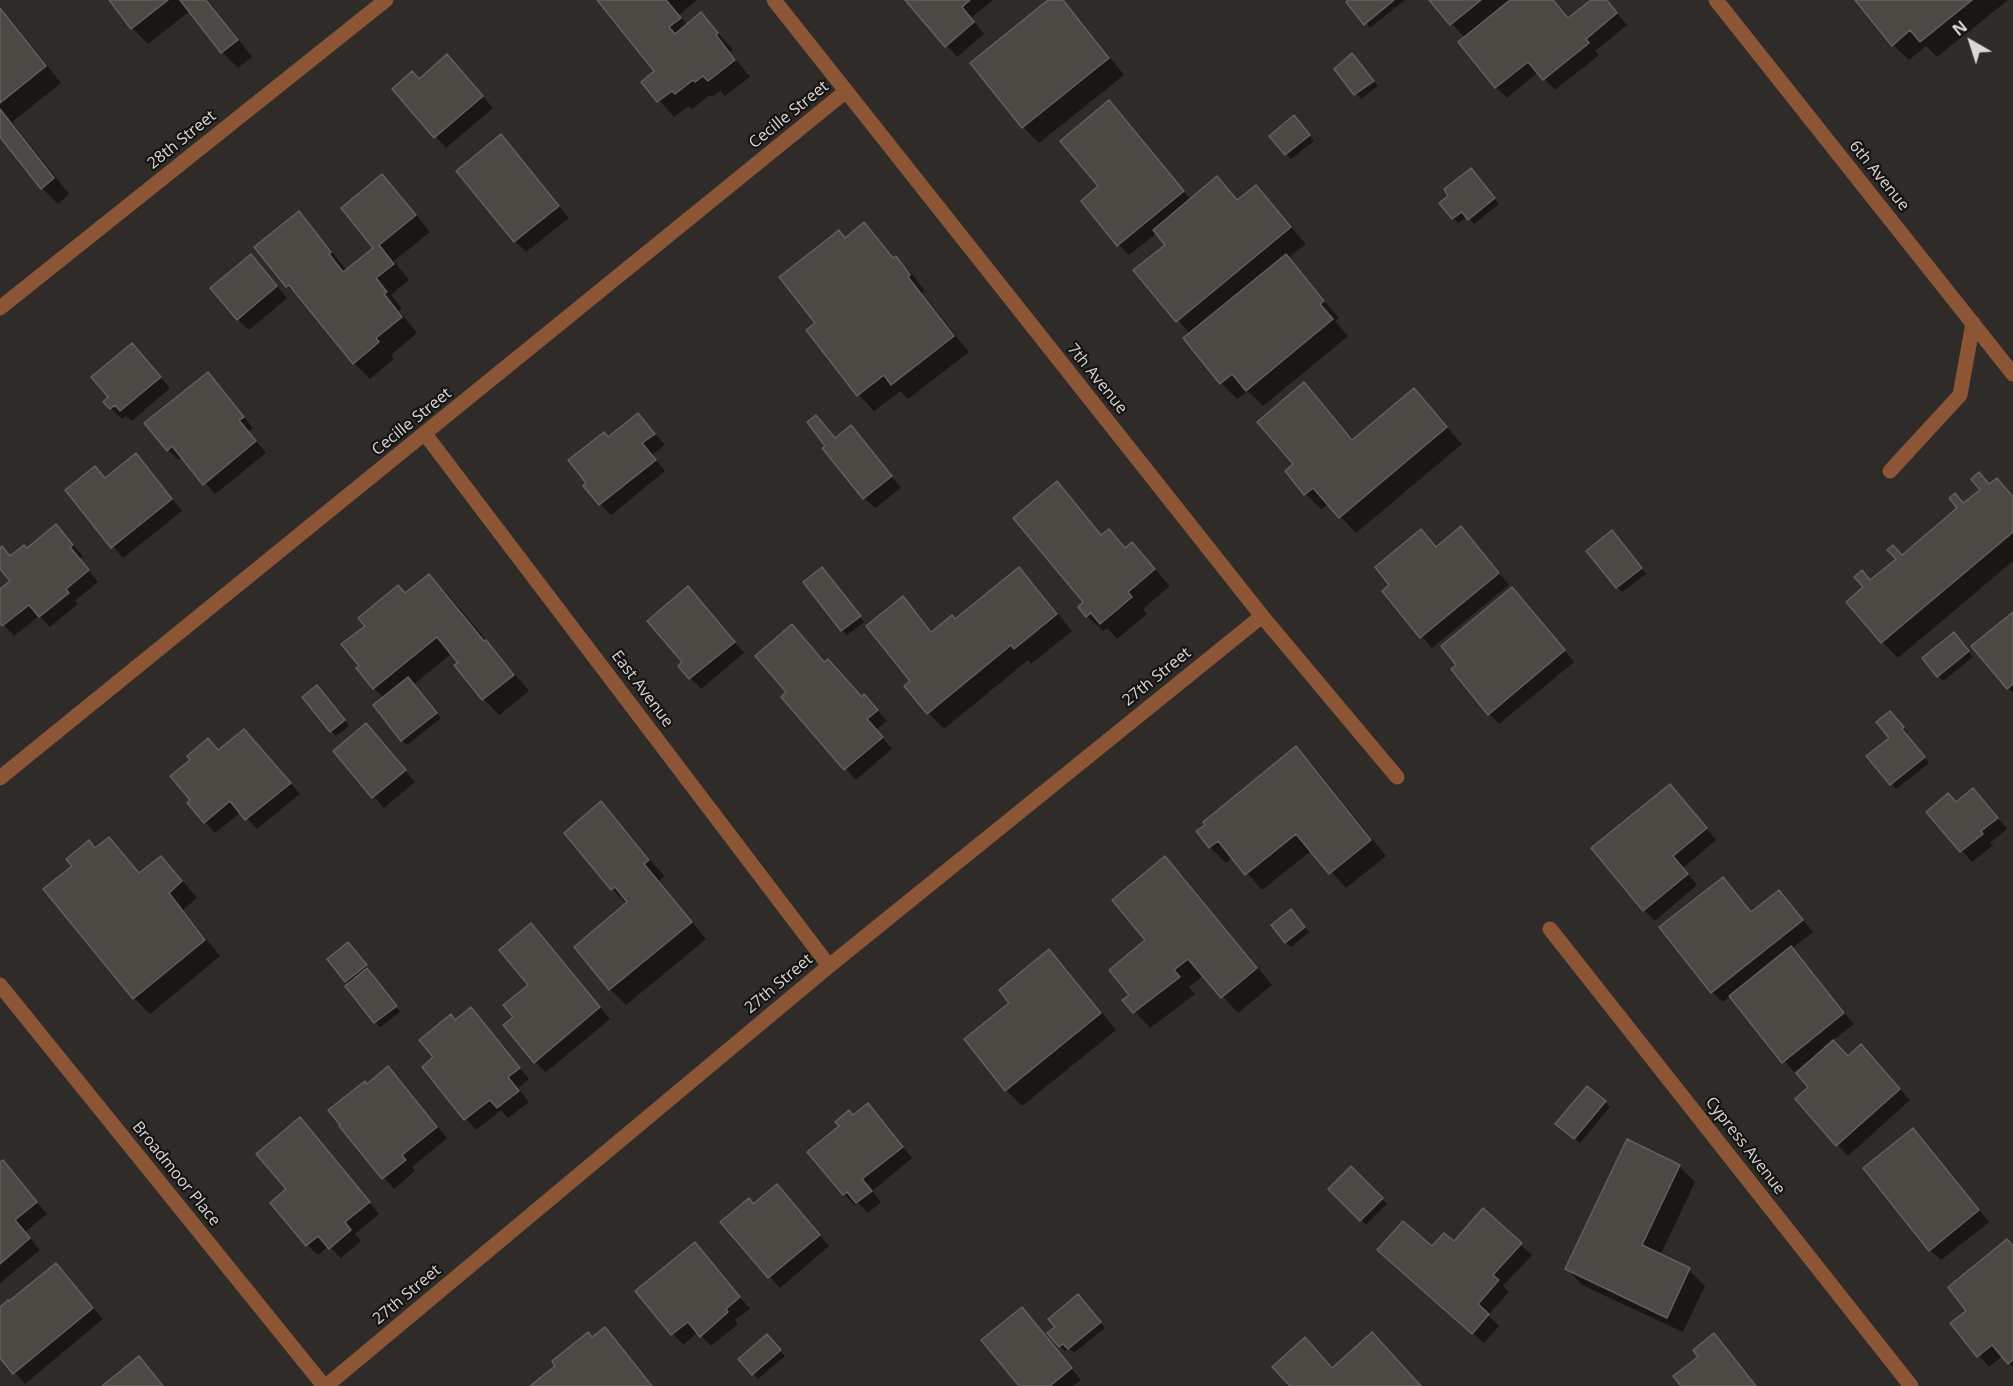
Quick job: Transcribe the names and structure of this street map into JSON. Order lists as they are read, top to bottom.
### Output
{
  "streets": {
    "street": [
      "Cecille Street",
      "28th Street",
      "6th Avenue",
      "7th Avenue",
      "27th Street",
      "East Avenue",
      "Cypress Avenue",
      "Broadmoor Place"
    ]
  },
  "crossings": [
    ["Cecille Street", "7th Avenue"],
    ["Cecille Street", "East Avenue"],
    ["7th Avenue", "27th Street"],
    ["27th Street", "East Avenue"],
    ["27th Street", "Broadmoor Place"]
  ],
  "north": "top left"
}
